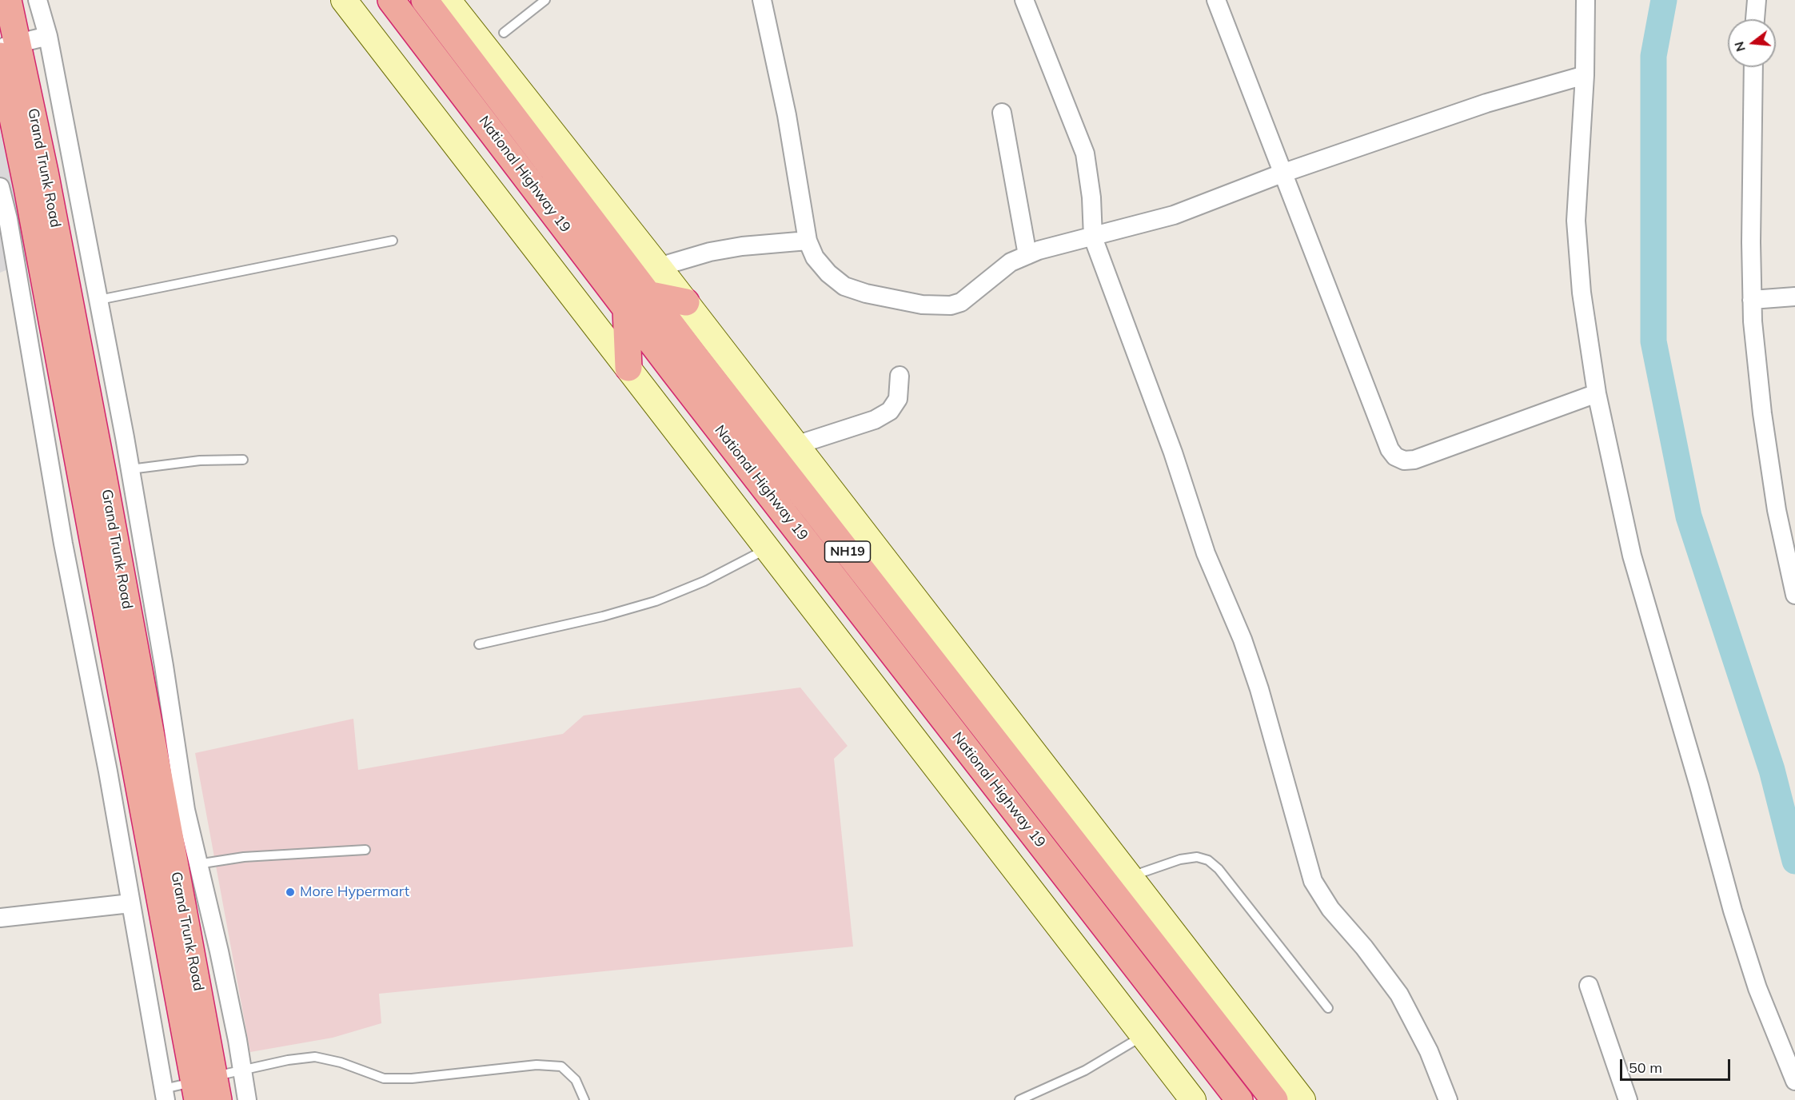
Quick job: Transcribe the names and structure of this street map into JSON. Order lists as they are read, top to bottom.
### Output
{
  "streets": {
    "highway": ["Grand Trunk Road", "National Highway 19", "NH19"]
  },
  "places": ["More Hypermart"],
  "scale_bar": "50 m",
  "north": "left"
}
